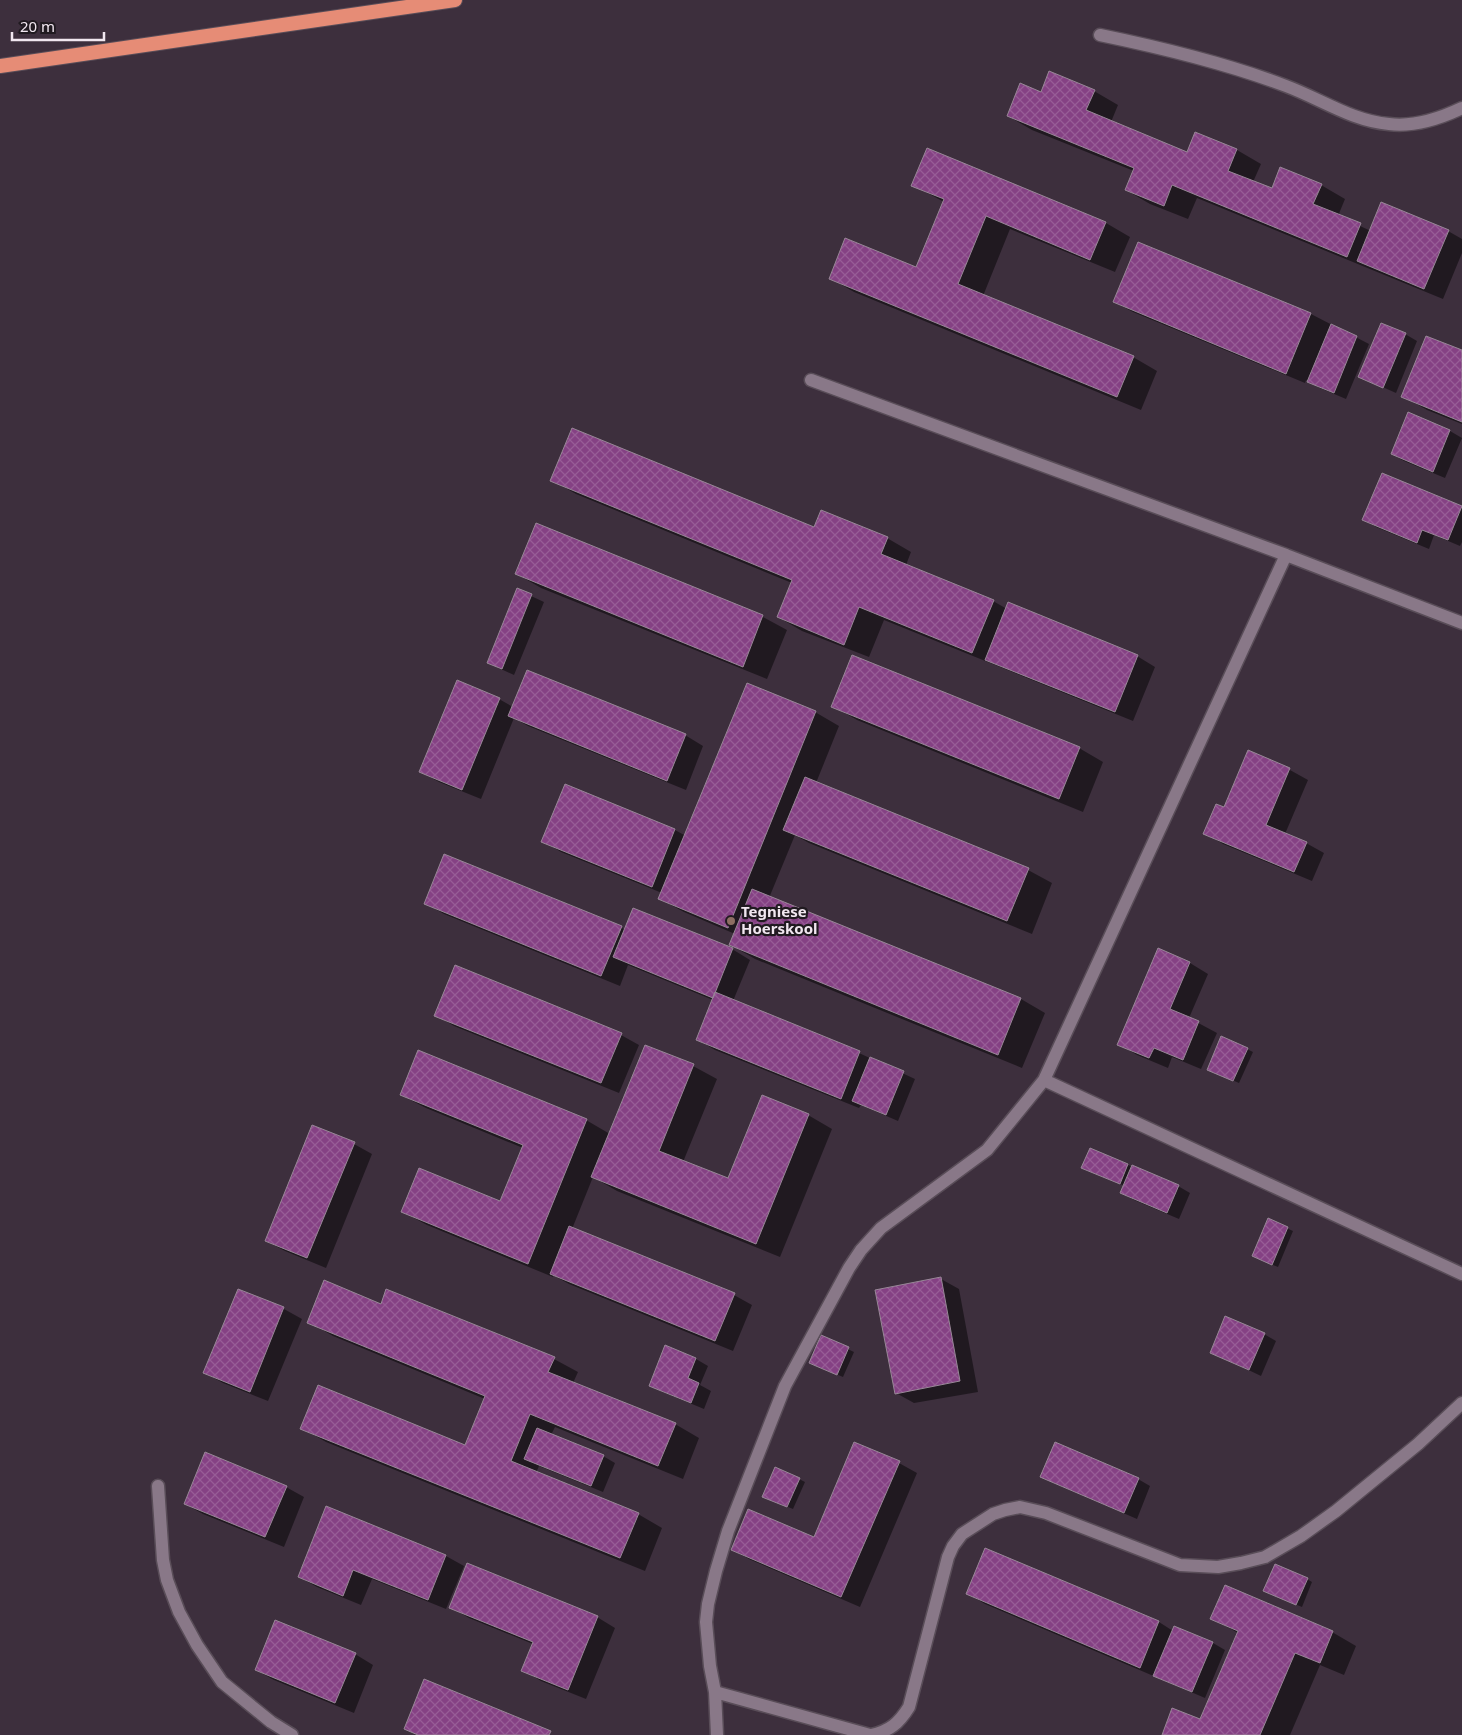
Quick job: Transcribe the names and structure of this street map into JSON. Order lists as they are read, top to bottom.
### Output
{
  "places": ["Tegniese Hoerskool"],
  "scale_bar": "20 m"
}
